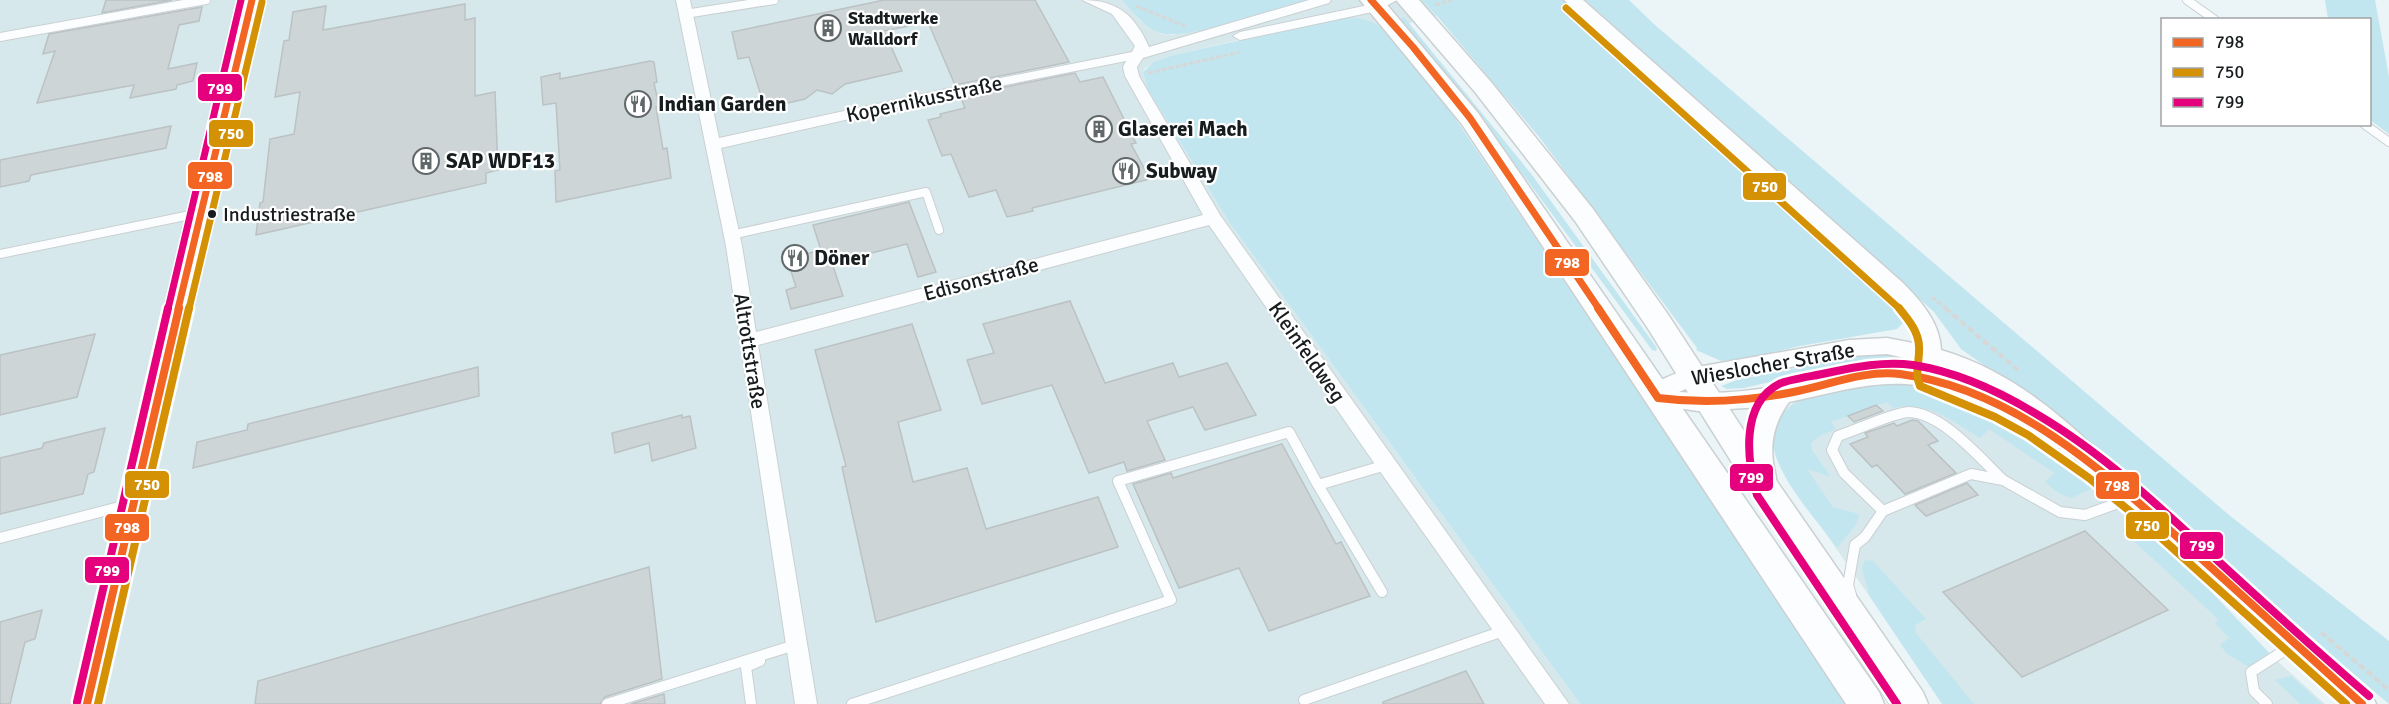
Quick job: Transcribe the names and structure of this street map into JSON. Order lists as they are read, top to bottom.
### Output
{
  "streets": {
    "street": [
      "Kopernikusstraße",
      "Edisonstraße",
      "Altrottstraße",
      "Kleinfeldweg",
      "Wieslocher Straße"
    ]
  },
  "crossings": [
    ["Kopernikusstraße", "Altrottstraße"],
    ["Kopernikusstraße", "Kleinfeldweg"],
    ["Edisonstraße", "Altrottstraße"],
    ["Edisonstraße", "Kleinfeldweg"]
  ],
  "places": {
    "building": ["Stadtwerke Walldorf", "Glaserei Mach", "SAP WDF13"],
    "restaurant": ["Indian Garden", "Subway", "Döner"],
    "other": ["Industriestraße"]
  },
  "lines": ["transit line 798", "transit line 799", "transit line 750"],
  "legend": ["798", "750", "799"]
}
